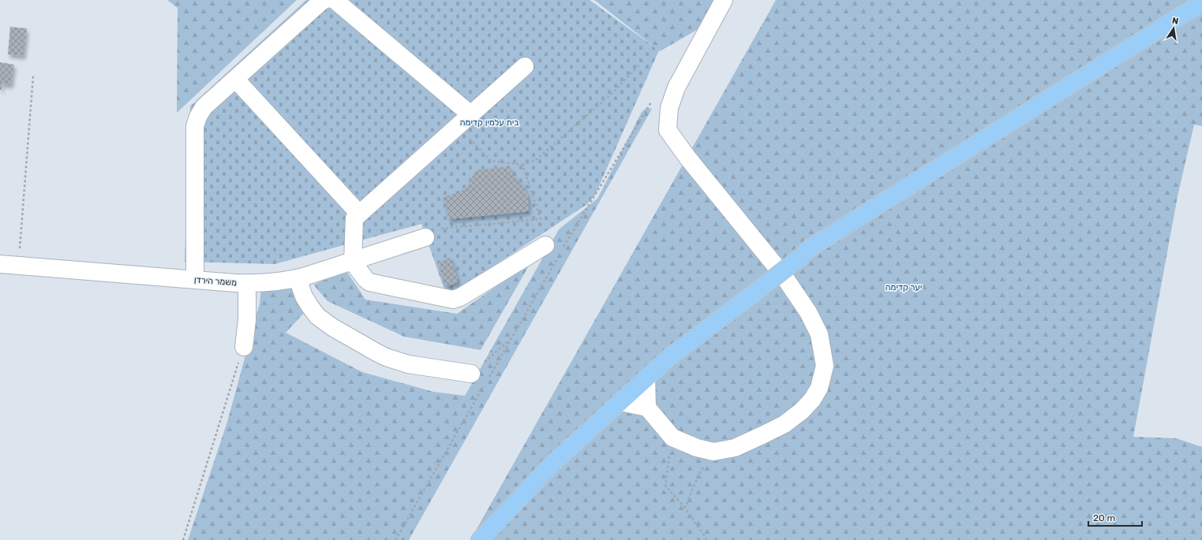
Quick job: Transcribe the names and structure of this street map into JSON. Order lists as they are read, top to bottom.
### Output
{
  "streets": {
    "street": ["משמר הירדן"]
  },
  "parks": ["בית עלמין קדימה", "יער קדימה"],
  "scale_bar": "20 m",
  "north": "top"
}
